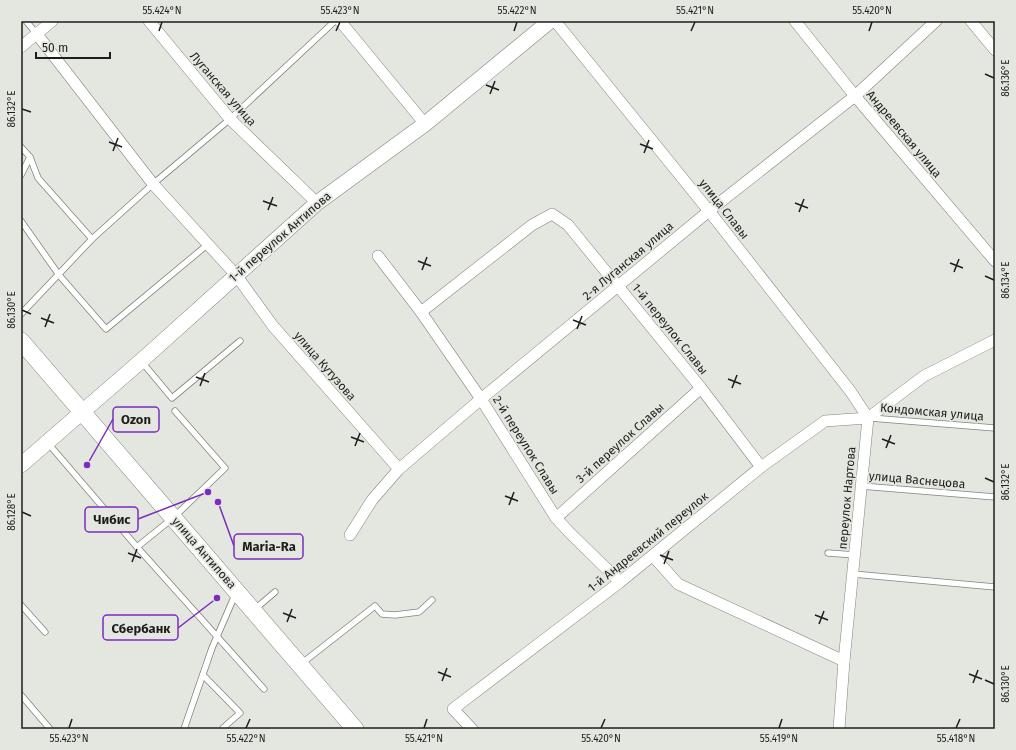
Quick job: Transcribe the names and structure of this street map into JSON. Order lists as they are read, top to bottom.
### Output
{
  "streets": {
    "main road": ["1-й переулок Антипова", "улица Антипова"],
    "street": [
      "Луганская улица",
      "Андреевская улица",
      "улица Славы",
      "2-я Луганская улица",
      "1-й переулок Славы",
      "улица Кутузова",
      "3-й переулок Славы",
      "2-й переулок Славы",
      "переулок Нартова",
      "1-й Андреевский переулок"
    ],
    "lane": ["Кондомская улица", "улица Васнецова"]
  },
  "crossings": [
    ["Луганская улица", "1-й переулок Антипова"],
    ["Андреевская улица", "2-я Луганская улица"],
    ["улица Славы", "2-я Луганская улица"],
    ["улица Славы", "Кондомская улица"],
    ["улица Славы", "переулок Нартова"],
    ["улица Славы", "1-й Андреевский переулок"],
    ["1-й переулок Антипова", "улица Кутузова"],
    ["1-й переулок Антипова", "улица Антипова"],
    ["2-я Луганская улица", "1-й переулок Славы"],
    ["2-я Луганская улица", "улица Кутузова"],
    ["2-я Луганская улица", "2-й переулок Славы"],
    ["1-й переулок Славы", "3-й переулок Славы"],
    ["1-й переулок Славы", "2-й переулок Славы"],
    ["1-й переулок Славы", "1-й Андреевский переулок"],
    ["Кондомская улица", "переулок Нартова"],
    ["Кондомская улица", "1-й Андреевский переулок"],
    ["3-й переулок Славы", "2-й переулок Славы"],
    ["2-й переулок Славы", "1-й Андреевский переулок"],
    ["улица Васнецова", "переулок Нартова"],
    ["переулок Нартова", "1-й Андреевский переулок"]
  ],
  "places": [
    "Ozon",
    "Чибис",
    "Maria-Ra",
    "Сбербанк"
  ],
  "scale_bar": "50 m",
  "coordinates": [
    "55.424°N",
    "55.423°N",
    "55.422°N",
    "55.421°N",
    "55.420°N",
    "86.136°E",
    "86.132°E",
    "86.134°E",
    "86.130°E",
    "86.128°E",
    "55.419°N",
    "55.418°N"
  ]
}
